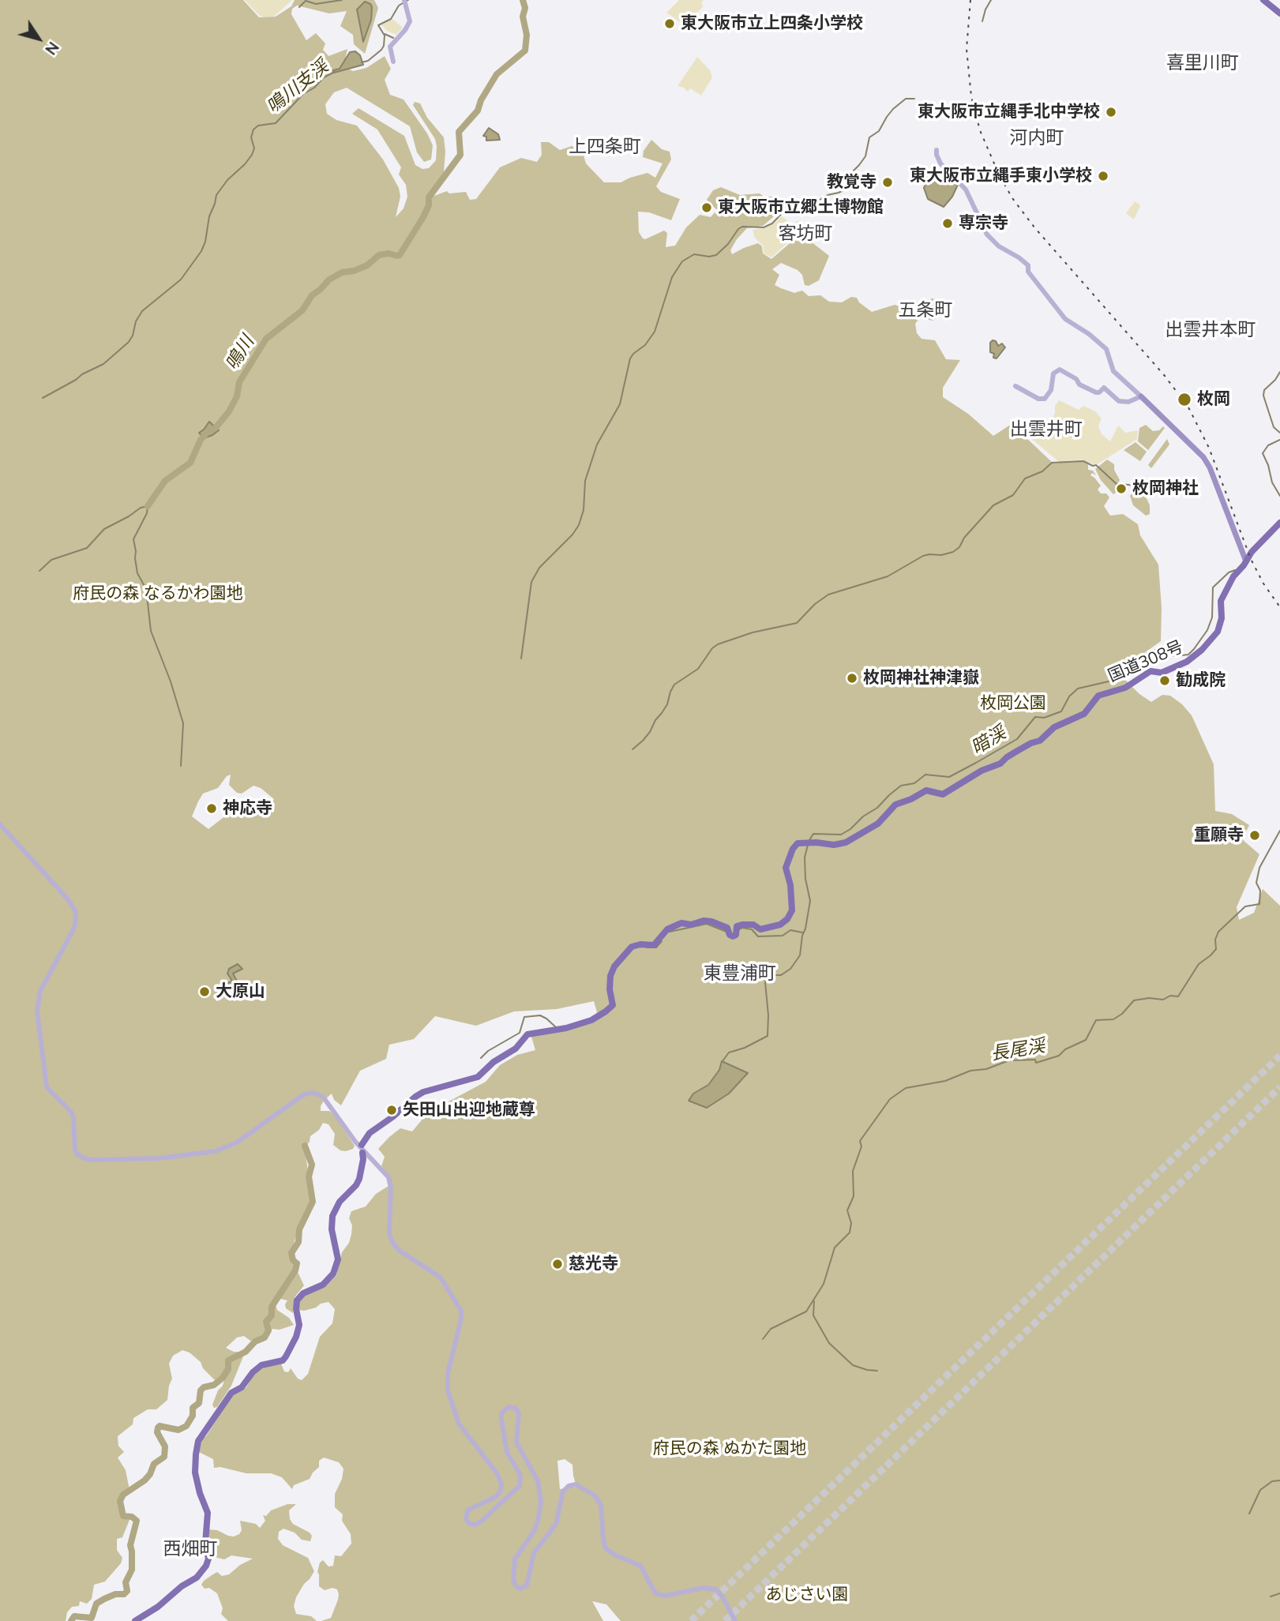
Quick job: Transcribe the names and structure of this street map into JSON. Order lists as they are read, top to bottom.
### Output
{
  "streets": {
    "highway": ["国道308号"]
  },
  "districts": [
    "喜里川町",
    "河内町",
    "上四条町",
    "客坊町",
    "五条町",
    "出雲井本町",
    "出雲井町",
    "東豊浦町",
    "西畑町"
  ],
  "water": [
    "鳴川支渓",
    "鳴川",
    "暗渓",
    "長尾渓"
  ],
  "parks": [
    "府民の森 なるかわ園地",
    "枚岡公園",
    "府民の森 ぬかた園地",
    "あじさい園"
  ],
  "places": [
    "東大阪市立上四条小学校",
    "東大阪市立縄手北中学校",
    "東大阪市立縄手東小学校",
    "教覚寺",
    "東大阪市立郷土博物館",
    "専宗寺",
    "枚岡",
    "枚岡神社",
    "枚岡神社神津嶽",
    "勧成院",
    "神応寺",
    "重願寺",
    "大原山",
    "矢田山出迎地蔵尊",
    "慈光寺"
  ],
  "north": "bottom right"
}
